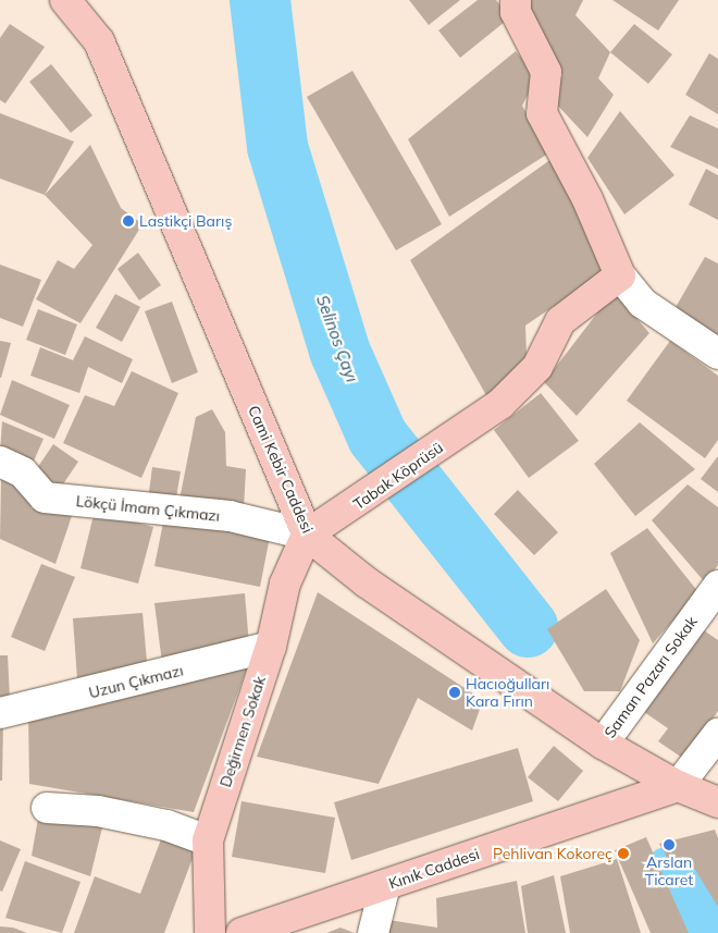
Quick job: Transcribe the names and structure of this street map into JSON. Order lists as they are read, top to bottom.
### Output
{
  "streets": {
    "main road": [
      "Cami Kebir Caddesi",
      "Tabak Köprüsü",
      "Değirmen Sokak",
      "Kınık Caddesi"
    ],
    "street": ["Lökçü İmam Çıkmazı", "Saman Pazarı Sokak", "Uzun Çıkmazı"]
  },
  "crossings": [
    ["Cami Kebir Caddesi", "Tabak Köprüsü"],
    ["Cami Kebir Caddesi", "Lökçü İmam Çıkmazı"],
    ["Cami Kebir Caddesi", "Saman Pazarı Sokak"],
    ["Cami Kebir Caddesi", "Değirmen Sokak"],
    ["Cami Kebir Caddesi", "Kınık Caddesi"],
    ["Tabak Köprüsü", "Lökçü İmam Çıkmazı"],
    ["Tabak Köprüsü", "Değirmen Sokak"],
    ["Lökçü İmam Çıkmazı", "Değirmen Sokak"],
    ["Uzun Çıkmazı", "Değirmen Sokak"]
  ],
  "water": ["Selinos Çayı"],
  "places": [
    "Lastikçi Barış",
    "Hacıoğulları Kara Fırın",
    "Arslan Ticaret",
    "Pehlivan Kokoreç"
  ]
}
